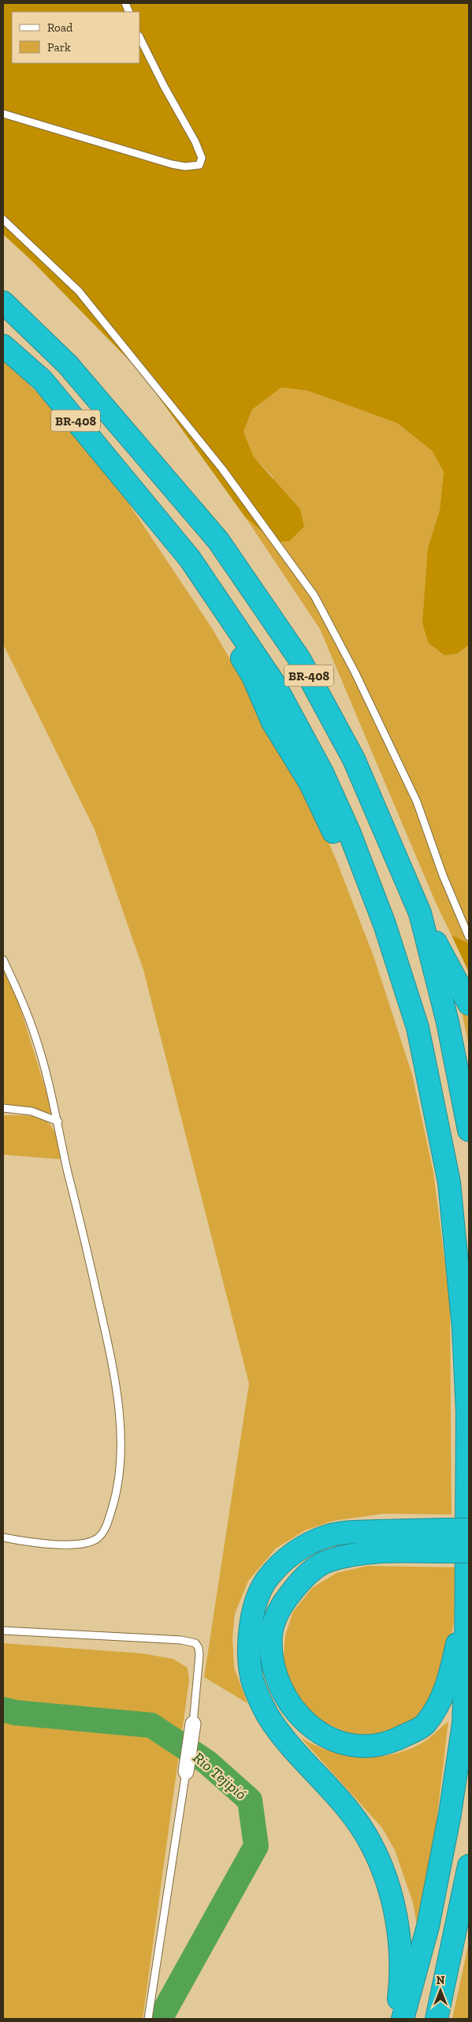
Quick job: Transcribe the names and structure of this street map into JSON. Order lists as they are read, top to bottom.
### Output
{
  "streets": {
    "highway": ["BR-408"]
  },
  "water": ["Rio Tejipió"],
  "legend": ["Road", "Park"],
  "north": "top"
}
